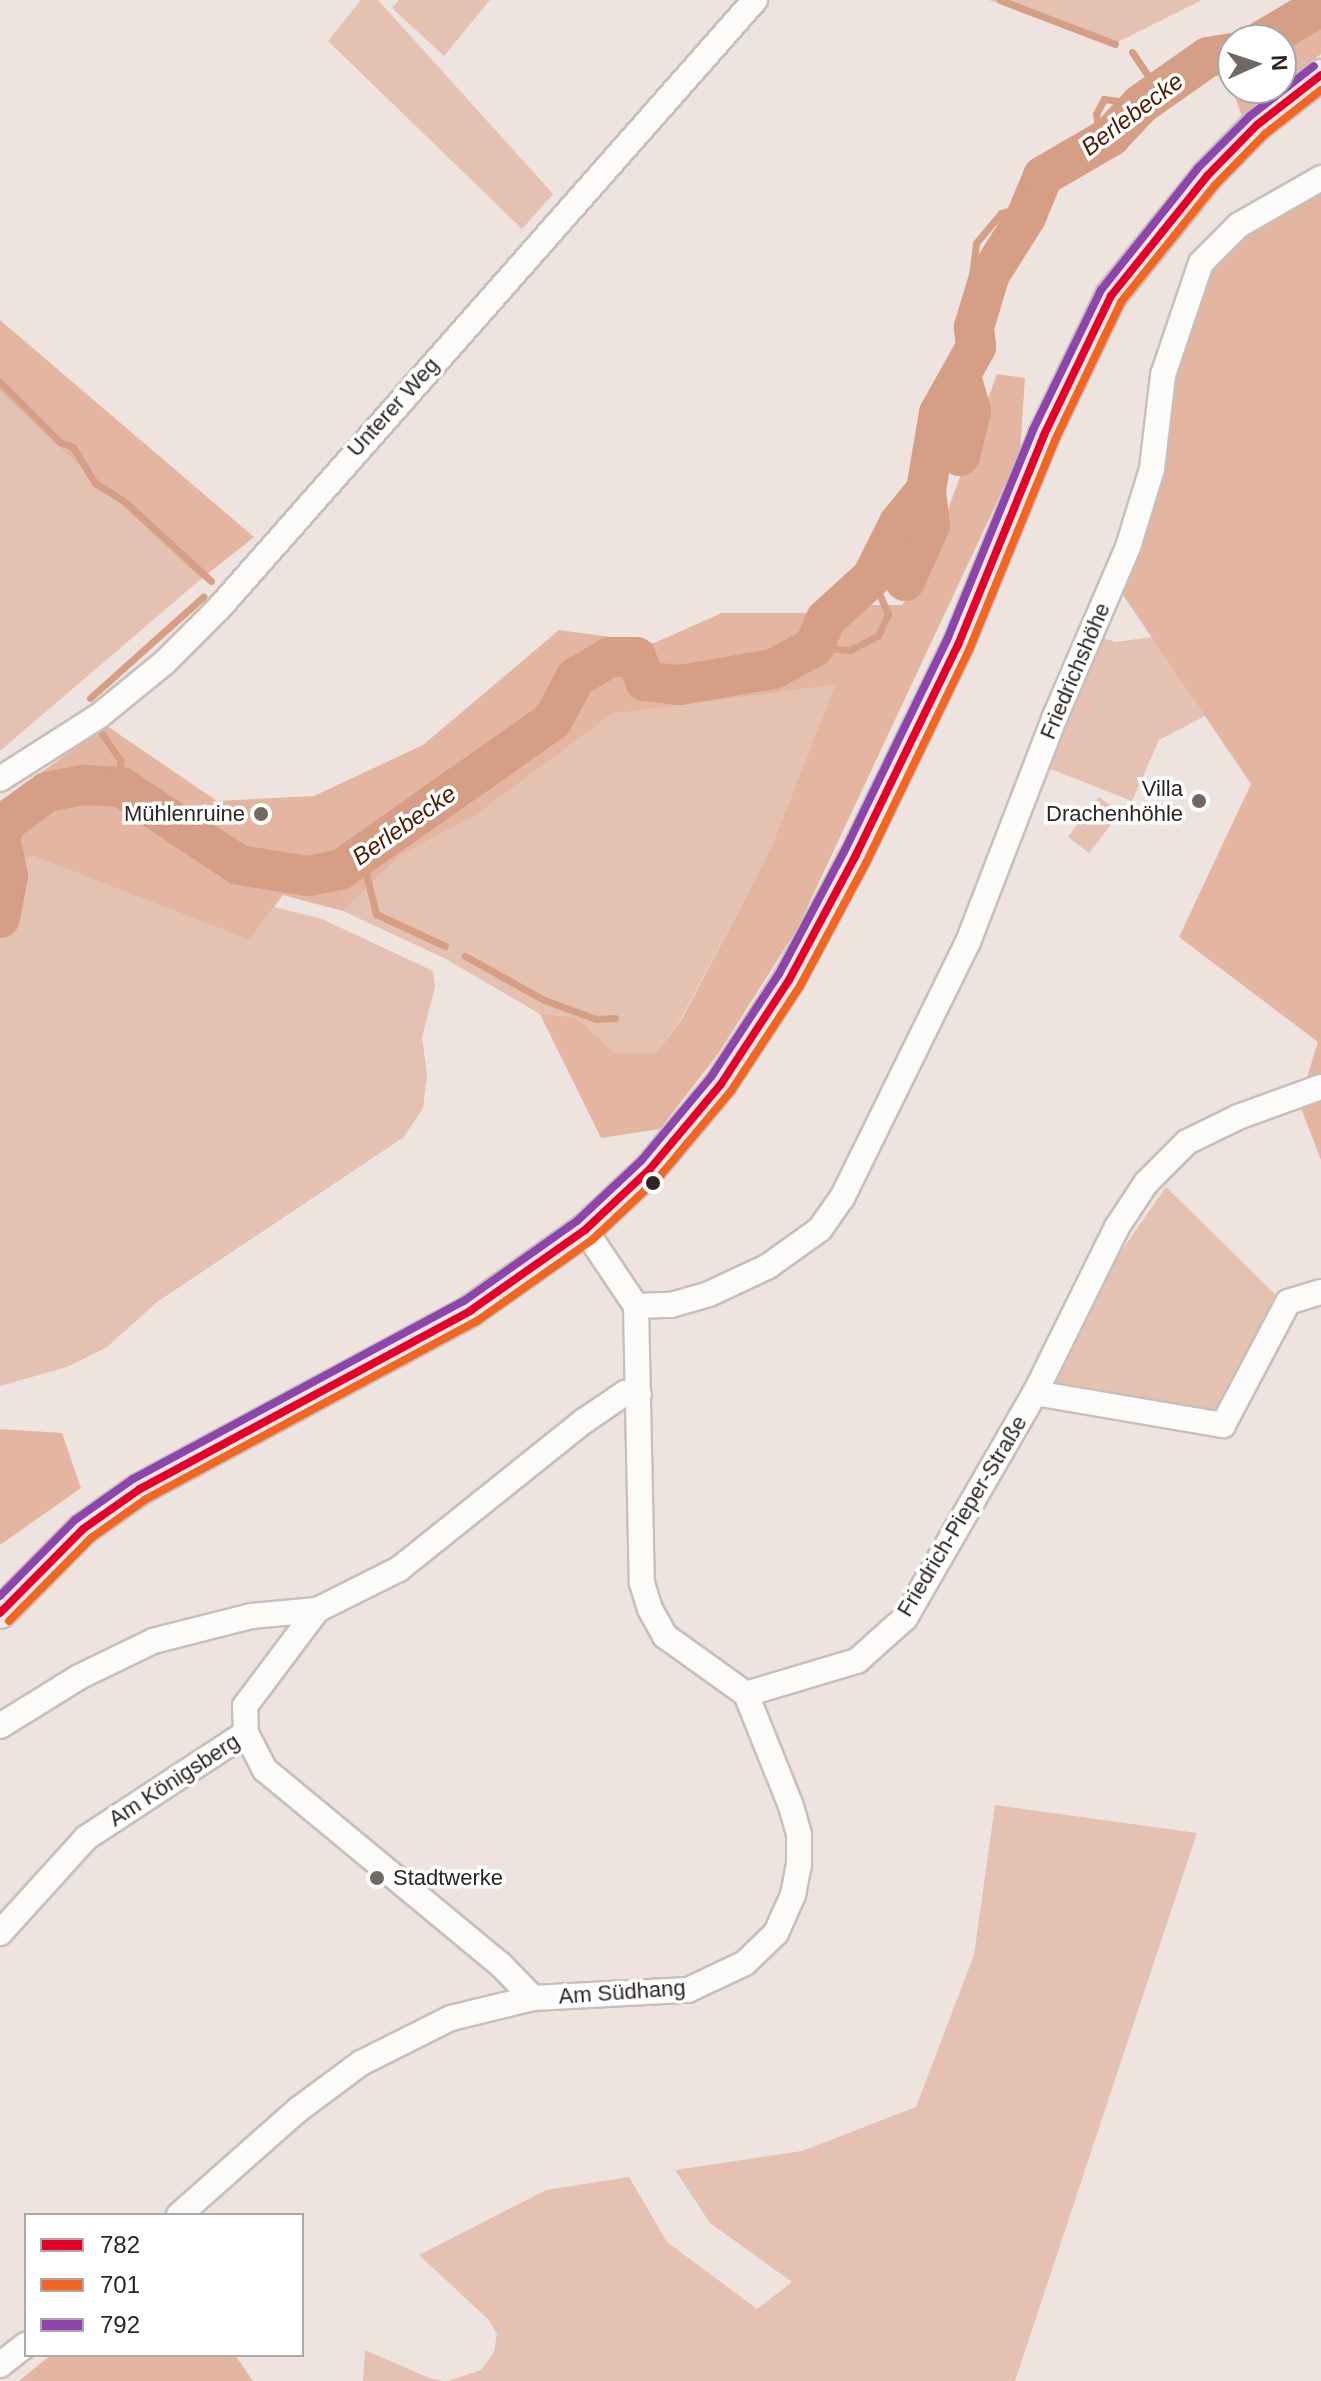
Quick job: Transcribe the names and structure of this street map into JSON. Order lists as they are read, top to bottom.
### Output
{
  "streets": {
    "street": [
      "Unterer Weg",
      "Friedrichshöhe",
      "Friedrich-Pieper-Straße",
      "Am Königsberg",
      "Am Südhang"
    ]
  },
  "crossings": [
    ["Friedrich-Pieper-Straße", "Am Südhang"],
    ["Am Königsberg", "Am Südhang"]
  ],
  "water": ["Berlebecke"],
  "places": ["Villa Drachenhöhle", "Mühlenruine", "Stadtwerke"],
  "lines": ["transit line 792", "transit line 782", "transit line 701"],
  "legend": ["782", "701", "792"],
  "north": "right"
}
